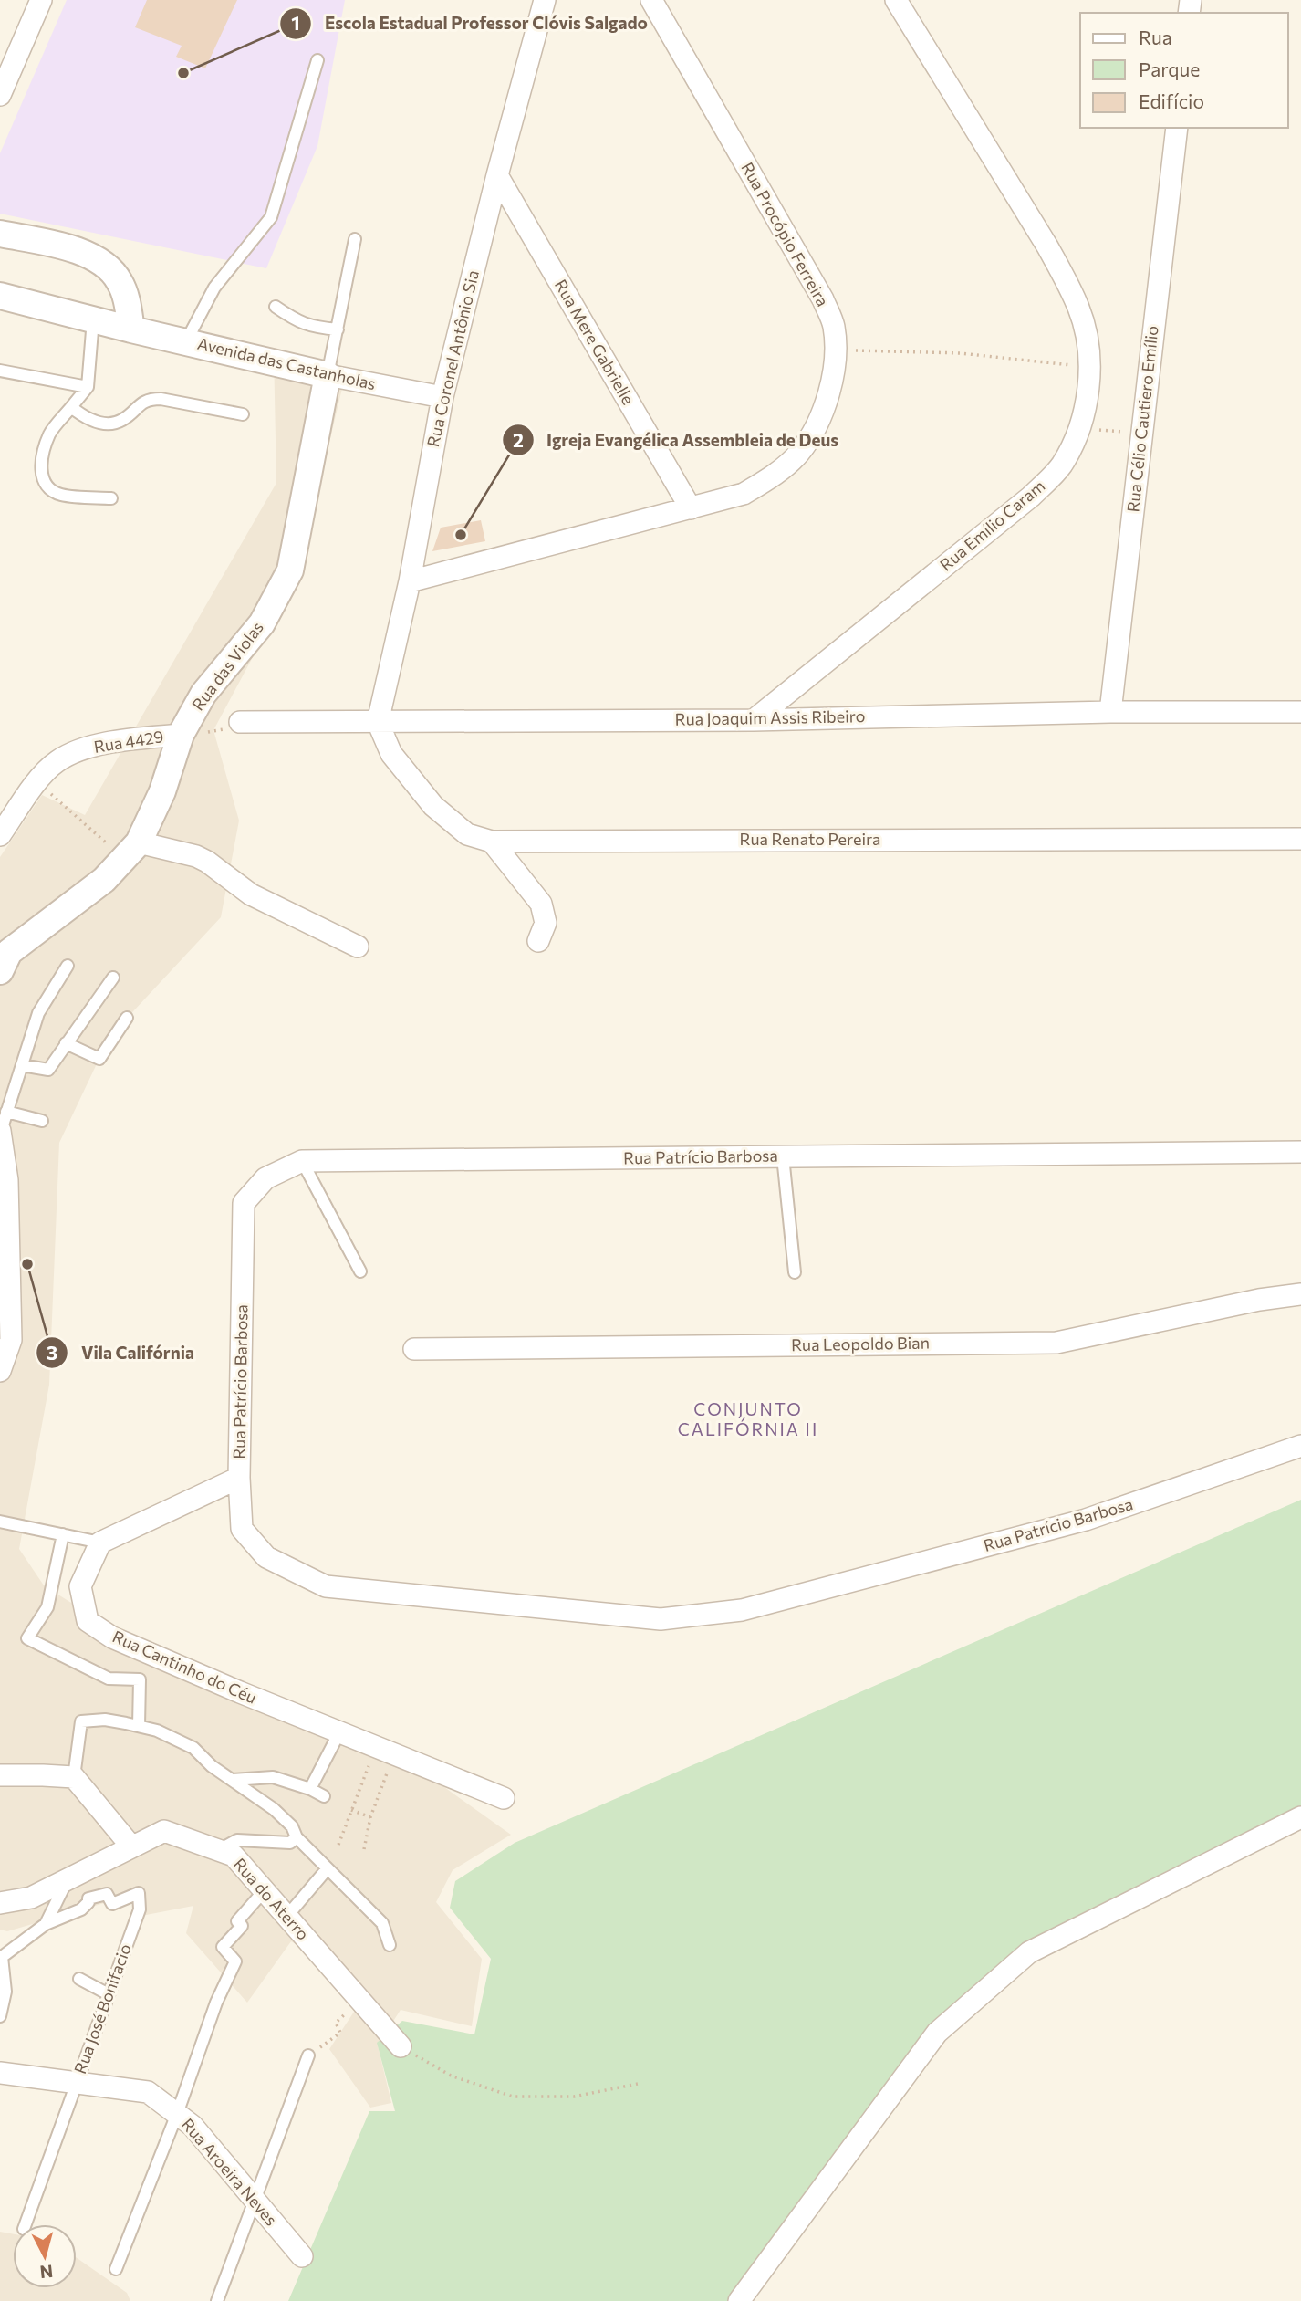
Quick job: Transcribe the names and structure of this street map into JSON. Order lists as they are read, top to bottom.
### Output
{
  "streets": {
    "street": [
      "Rua Procópio Ferreira",
      "Rua Mere Gabrielle",
      "Rua Coronel Antônio Sia",
      "Avenida das Castanholas",
      "Rua Célio Cautiero Emílio",
      "Rua Emílio Caram",
      "Rua das Violas",
      "Rua Joaquim Assis Ribeiro",
      "Rua 4429",
      "Rua Renato Pereira",
      "Rua Patrício Barbosa",
      "Rua Leopoldo Bian",
      "Rua Cantinho do Céu",
      "Rua do Aterro",
      "Rua Aroeira Neves"
    ],
    "lane": ["Rua José Bonifacio"]
  },
  "crossings": [
    ["Rua Procópio Ferreira", "Rua Mere Gabrielle"],
    ["Rua Procópio Ferreira", "Rua Coronel Antônio Sia"],
    ["Rua Mere Gabrielle", "Rua Coronel Antônio Sia"],
    ["Rua Coronel Antônio Sia", "Avenida das Castanholas"],
    ["Rua Coronel Antônio Sia", "Rua Joaquim Assis Ribeiro"],
    ["Rua Coronel Antônio Sia", "Rua Renato Pereira"],
    ["Avenida das Castanholas", "Rua das Violas"],
    ["Rua Célio Cautiero Emílio", "Rua Joaquim Assis Ribeiro"],
    ["Rua Emílio Caram", "Rua Joaquim Assis Ribeiro"],
    ["Rua das Violas", "Rua 4429"],
    ["Rua Joaquim Assis Ribeiro", "Rua Renato Pereira"],
    ["Rua José Bonifacio", "Rua Aroeira Neves"]
  ],
  "districts": ["CONJUNTO CALIFÓRNIA II"],
  "places": ["Escola Estadual Professor Clóvis Salgado", "Igreja Evangélica Assembleia de Deus", "Vila Califórnia"],
  "legend": ["Rua", "Parque", "Edifício"],
  "north": "bottom"
}
